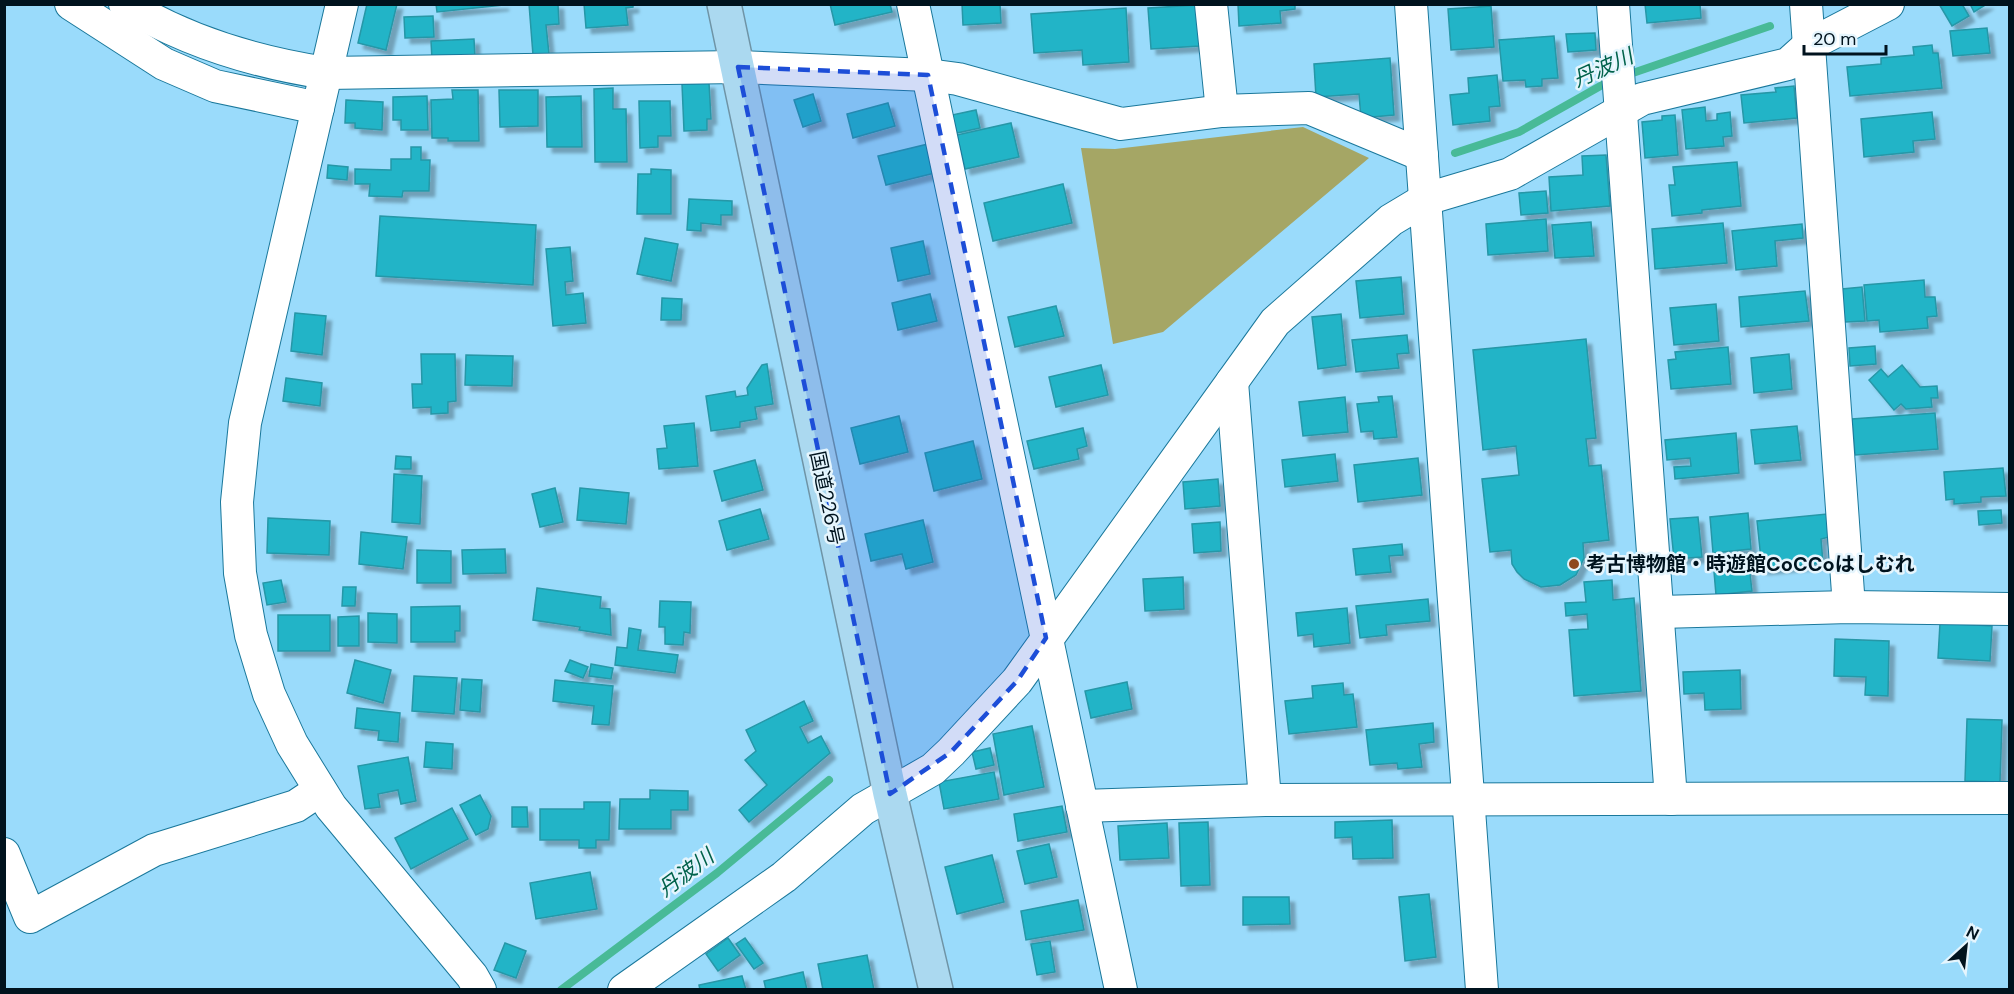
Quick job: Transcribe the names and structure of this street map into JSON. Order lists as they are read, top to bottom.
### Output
{
  "streets": {
    "highway": ["国道226号"]
  },
  "water": ["丹波川"],
  "places": ["考古博物館・時遊館CoCCoはしむれ"],
  "scale_bar": "20 m",
  "north": "top right"
}
